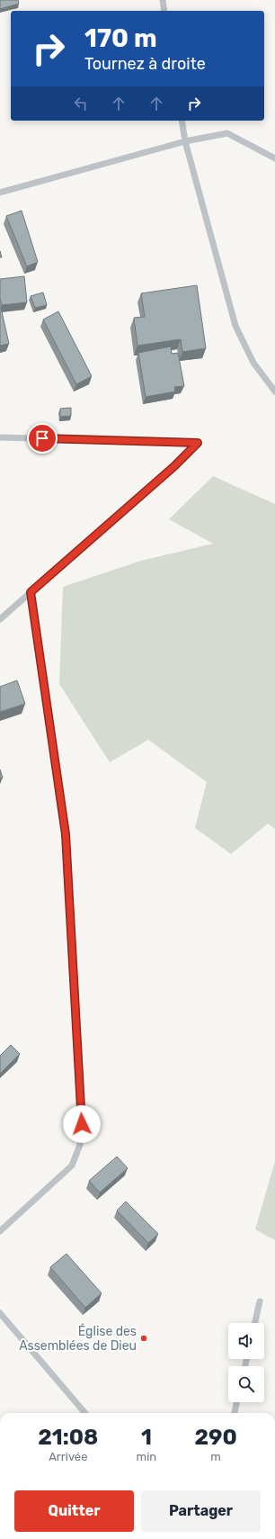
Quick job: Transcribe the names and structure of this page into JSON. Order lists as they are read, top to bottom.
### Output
{
  "places": ["Église des Assemblées de Dieu"],
  "page": {
    "turn": ["170 m", "Tournez à droite"],
    "eta": [
      "21:08",
      "Arrivée",
      "1",
      "min",
      "290",
      "m"
    ],
    "buttons": ["Quitter", "Partager"]
  }
}
